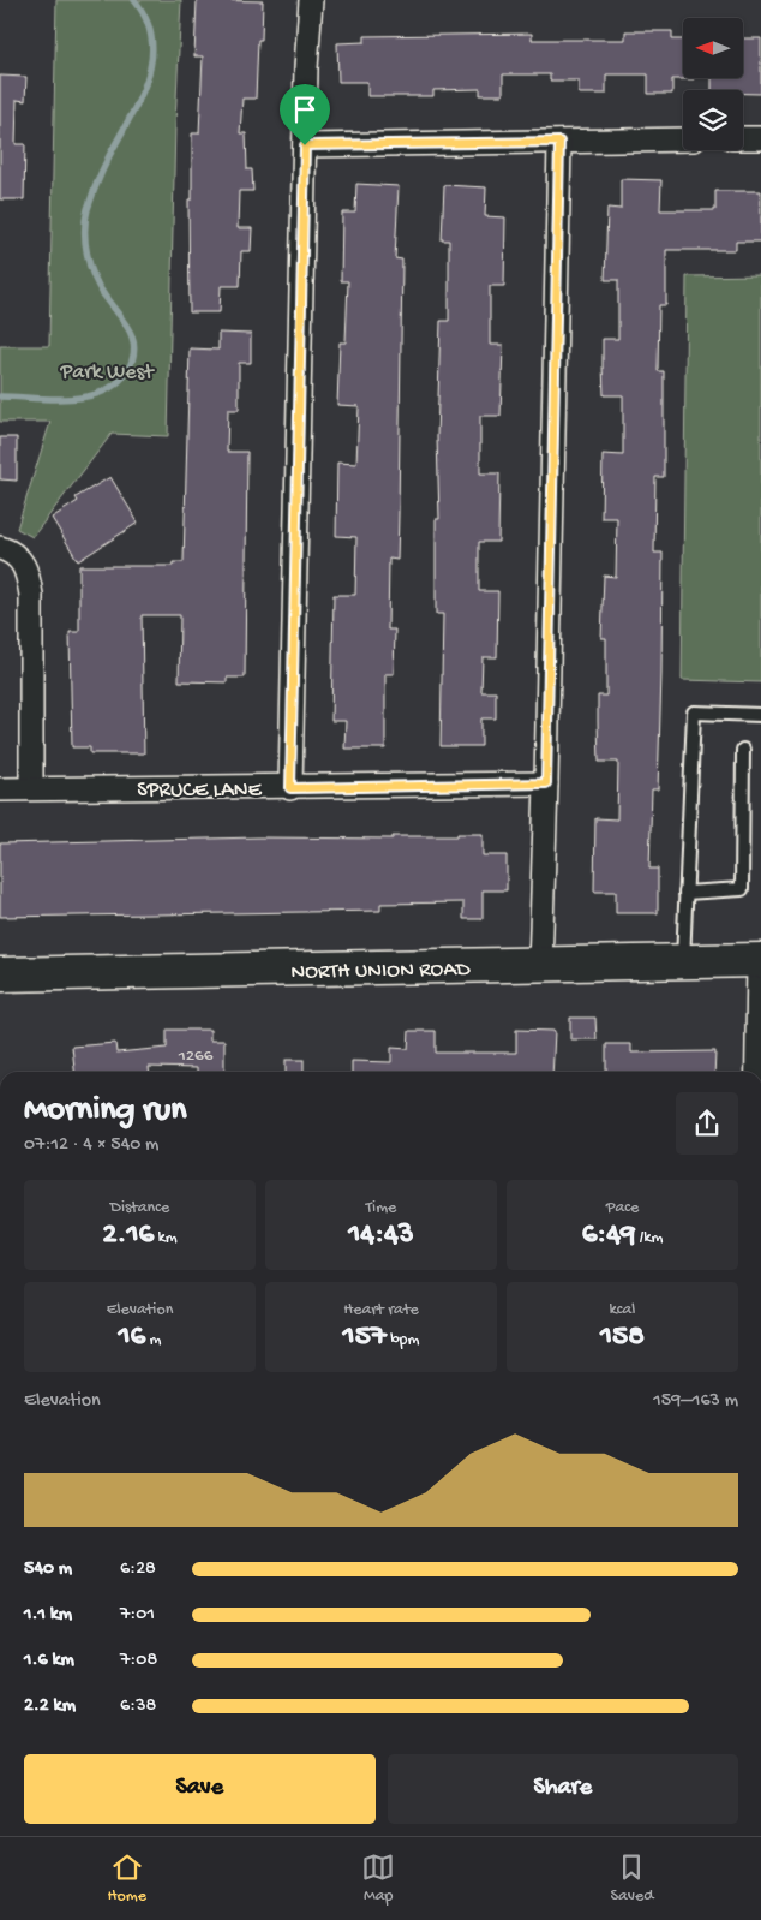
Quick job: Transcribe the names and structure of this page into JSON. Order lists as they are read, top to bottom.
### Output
{
  "streets": {
    "street": ["SPRUCE LANE", "NORTH UNION ROAD"]
  },
  "parks": ["Park West"],
  "house_numbers": ["1266"],
  "north": "left",
  "page": {
    "heading": ["Morning run", "07:12 · 4 × 540 m"],
    "stats": [
      ["Distance", "2.16 km"],
      ["Time", "14:43"],
      ["Pace", "6:49 /km"],
      ["Elevation", "16 m"],
      ["Heart rate", "157 bpm"],
      ["kcal", "158"]
    ],
    "chart": ["Elevation", "159–163 m"],
    "list": [
      {
        "name": "540 m",
        "note": "6:28"
      },
      {
        "name": "1.1 km",
        "note": "7:01"
      },
      {
        "name": "1.6 km",
        "note": "7:08"
      },
      {
        "name": "2.2 km",
        "note": "6:38"
      }
    ],
    "buttons": ["Save", "Share"],
    "tabs": ["Home", "Map", "Saved"]
  }
}
